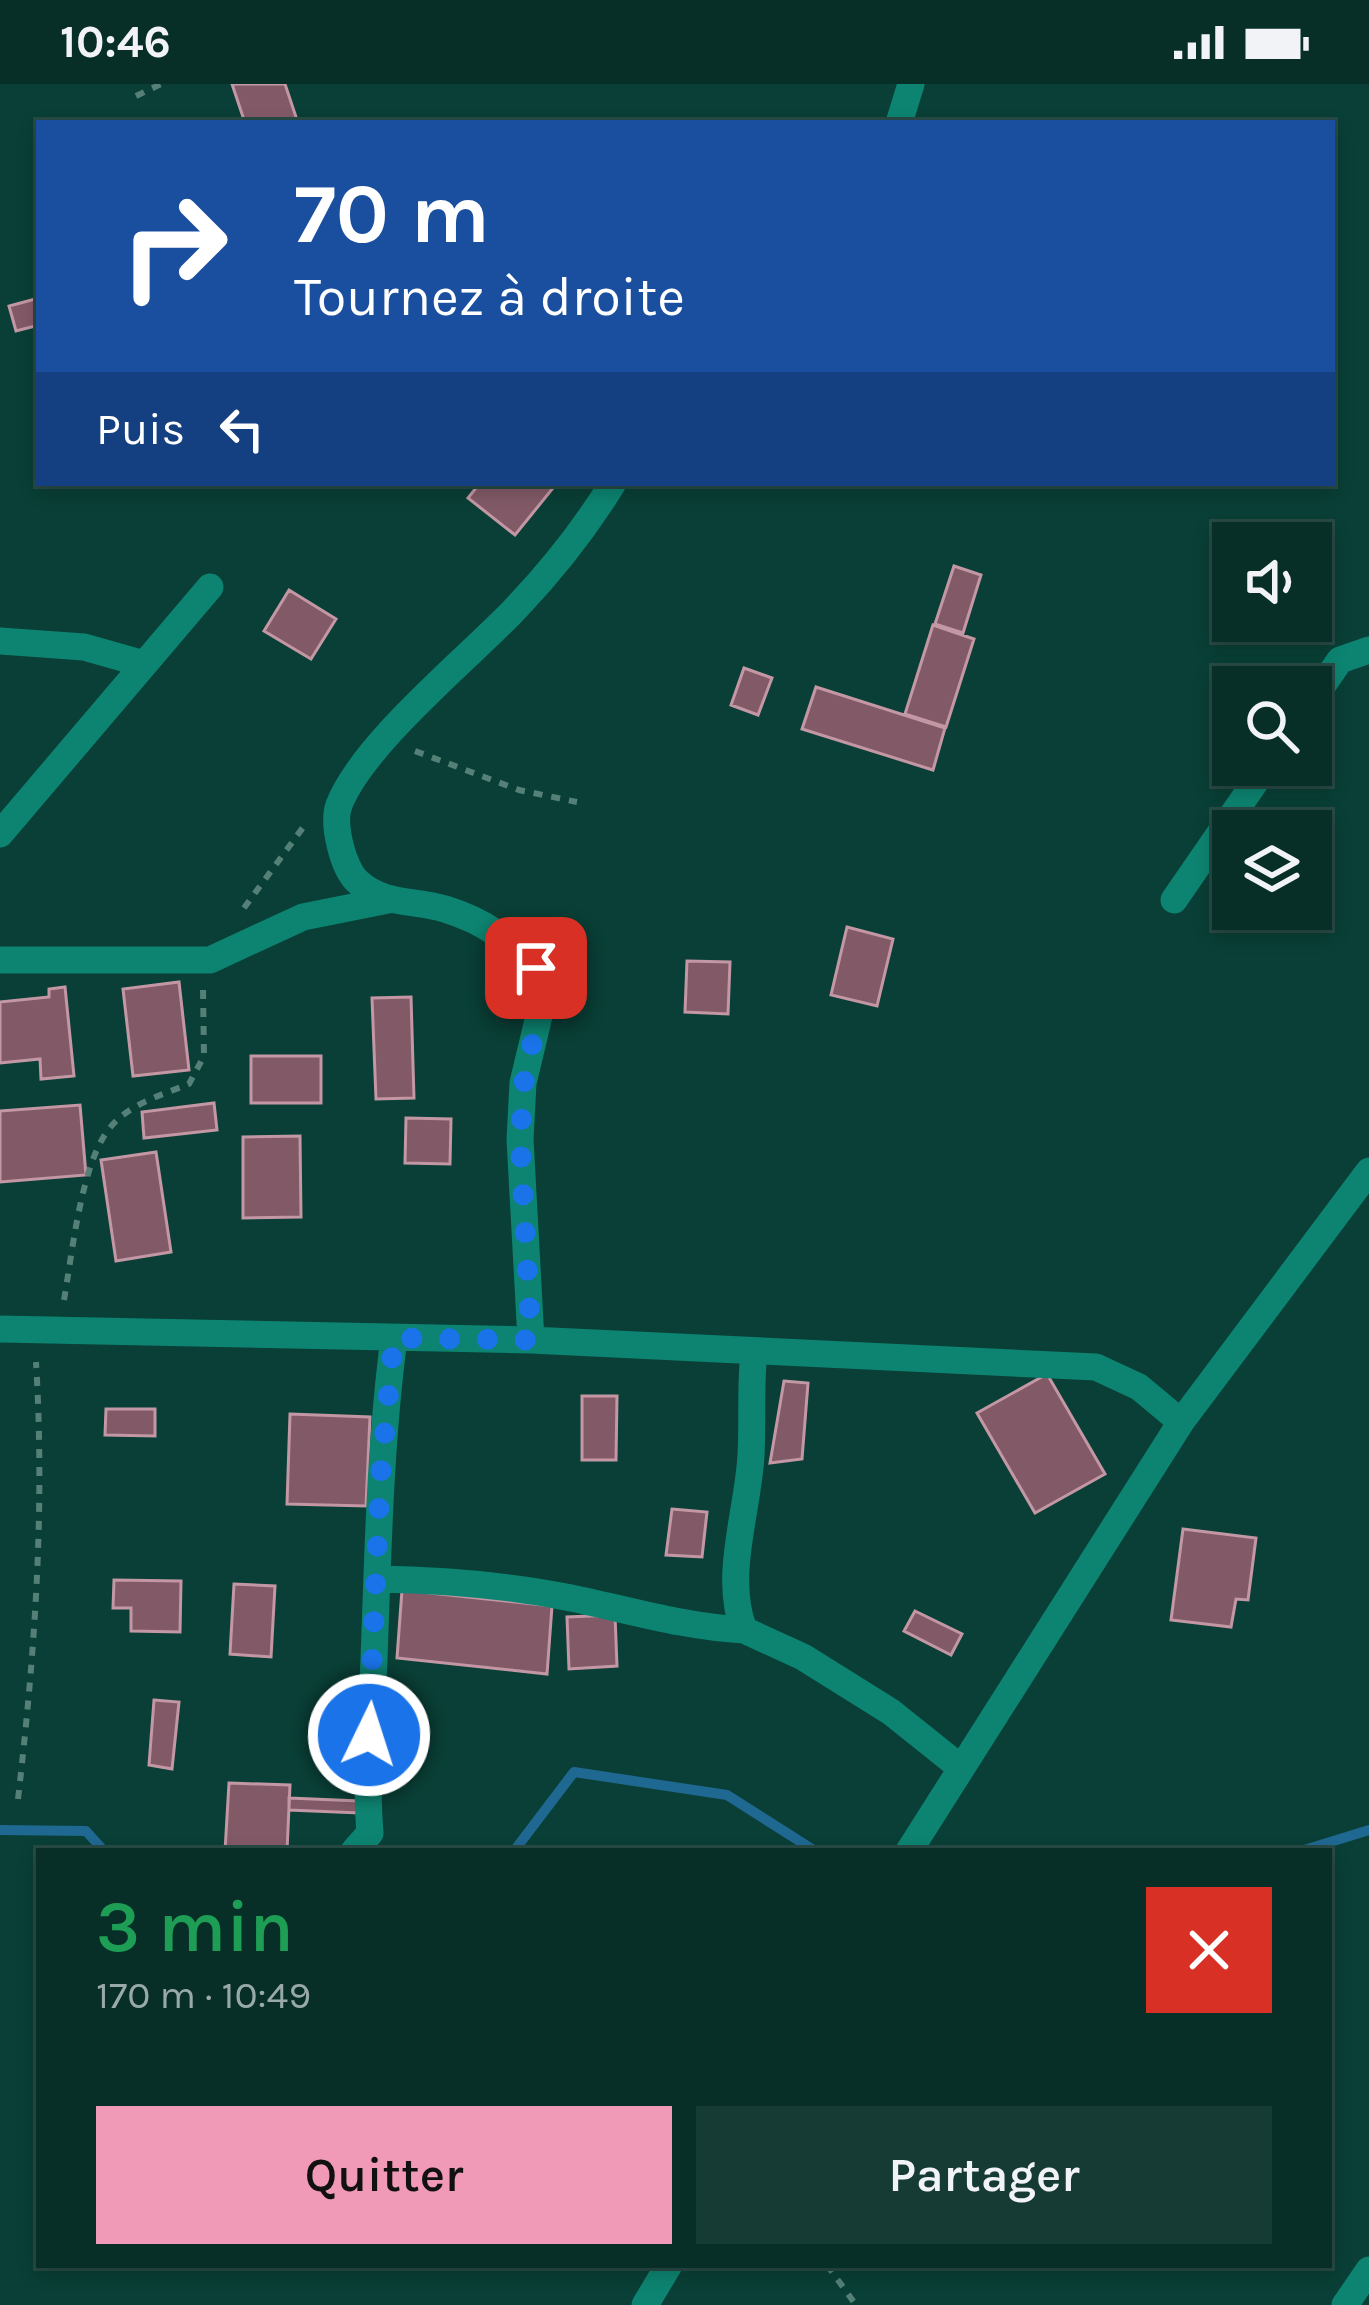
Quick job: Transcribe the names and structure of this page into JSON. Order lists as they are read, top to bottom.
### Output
{
  "page": {
    "status": "10:46",
    "turn": ["70 m", "Tournez à droite"],
    "then": "Puis",
    "heading": ["3 min", "170 m · 10:49"],
    "buttons": ["Quitter", "Partager"]
  }
}
